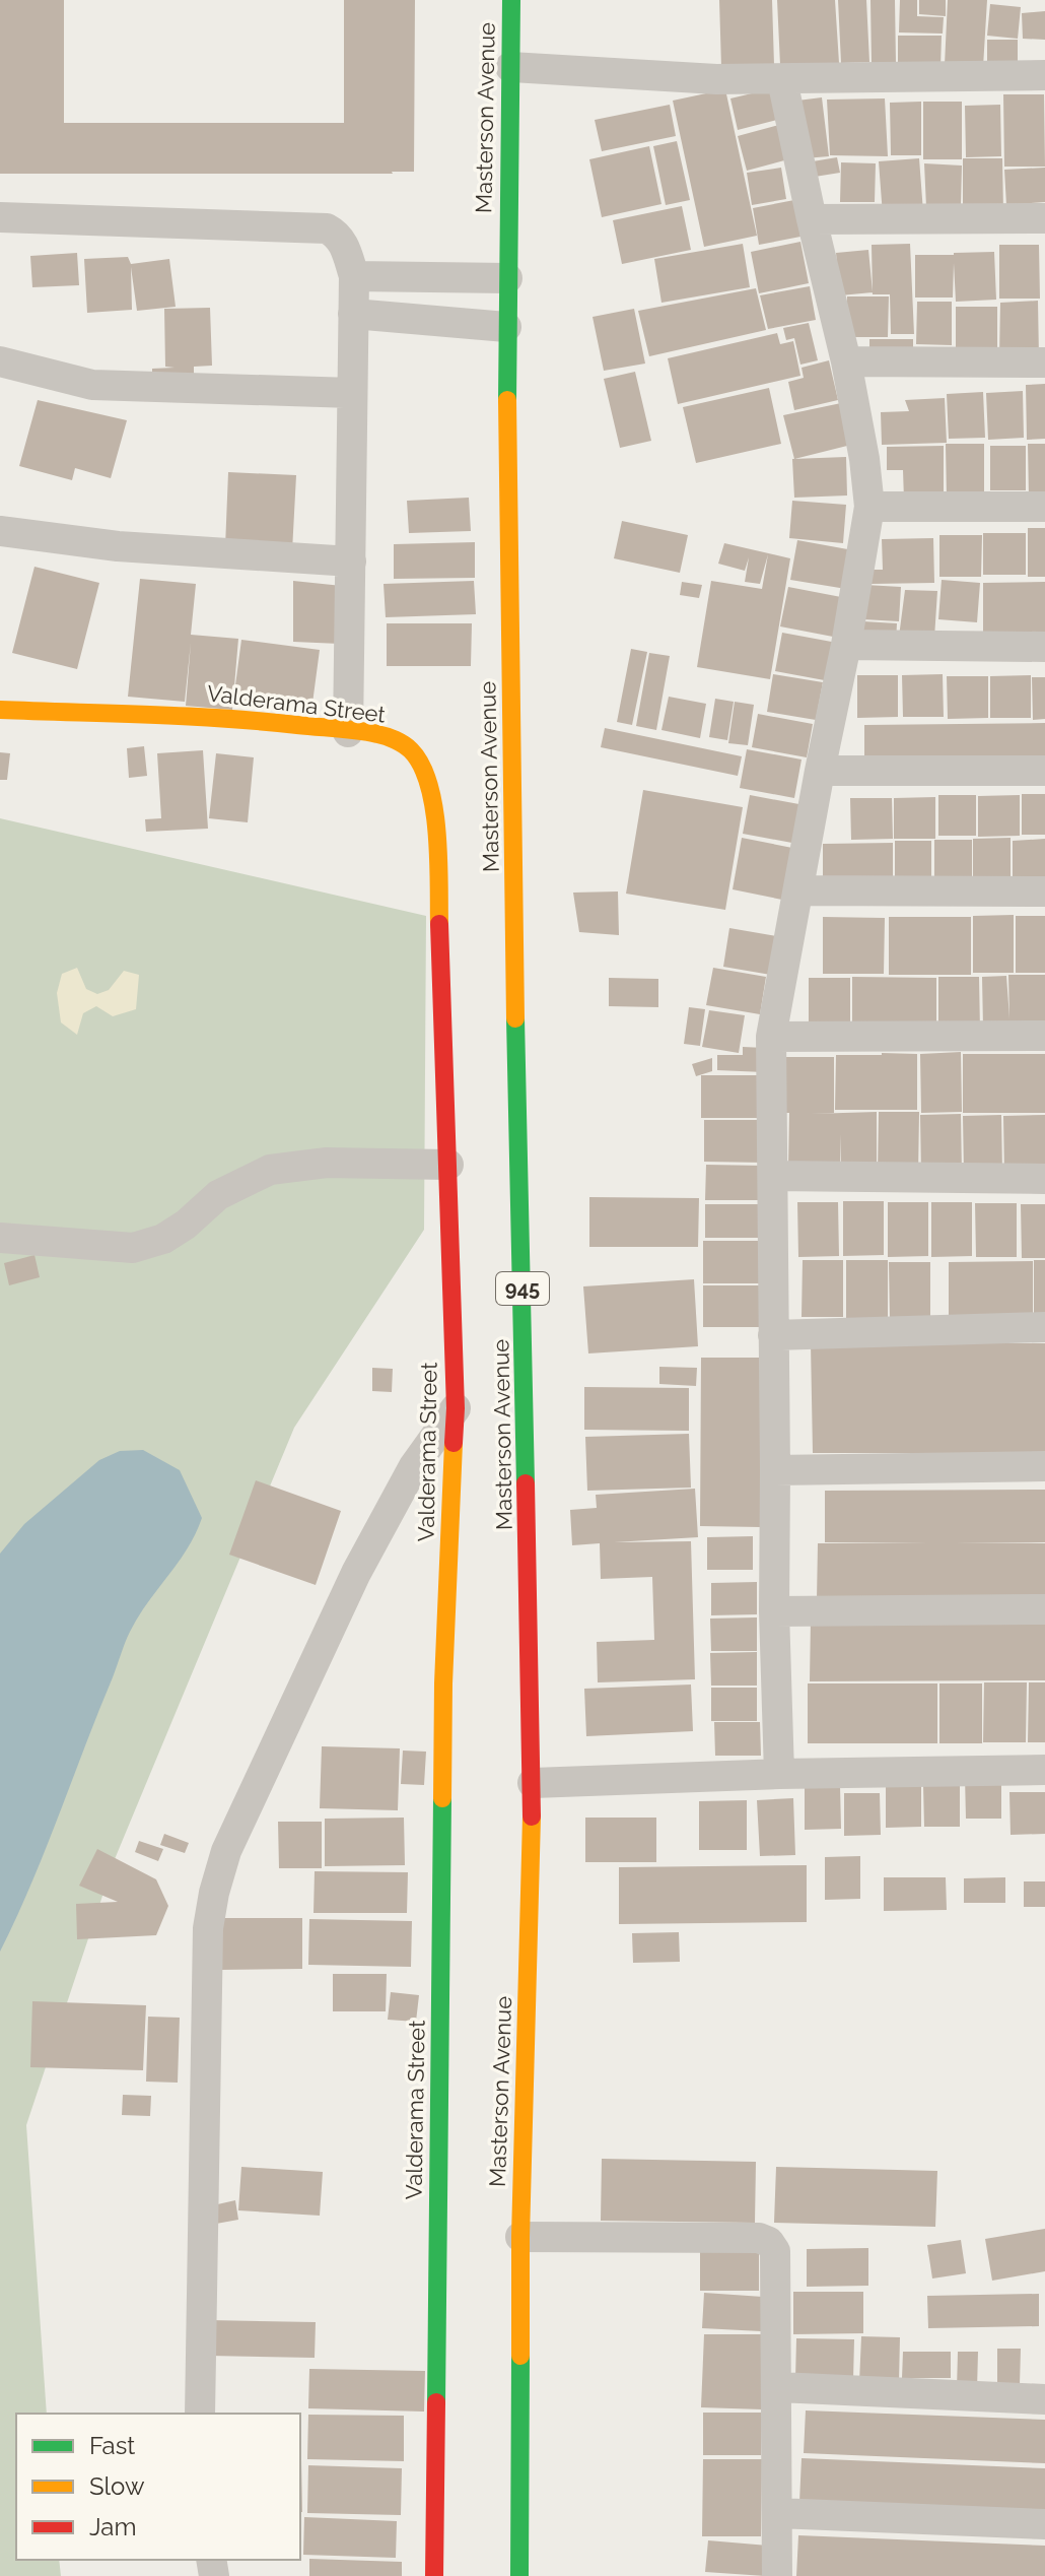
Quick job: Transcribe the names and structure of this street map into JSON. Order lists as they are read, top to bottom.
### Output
{
  "streets": {
    "main road": ["Masterson Avenue", "Valderama Street", "945"]
  },
  "legend": ["Fast", "Slow", "Jam"]
}
